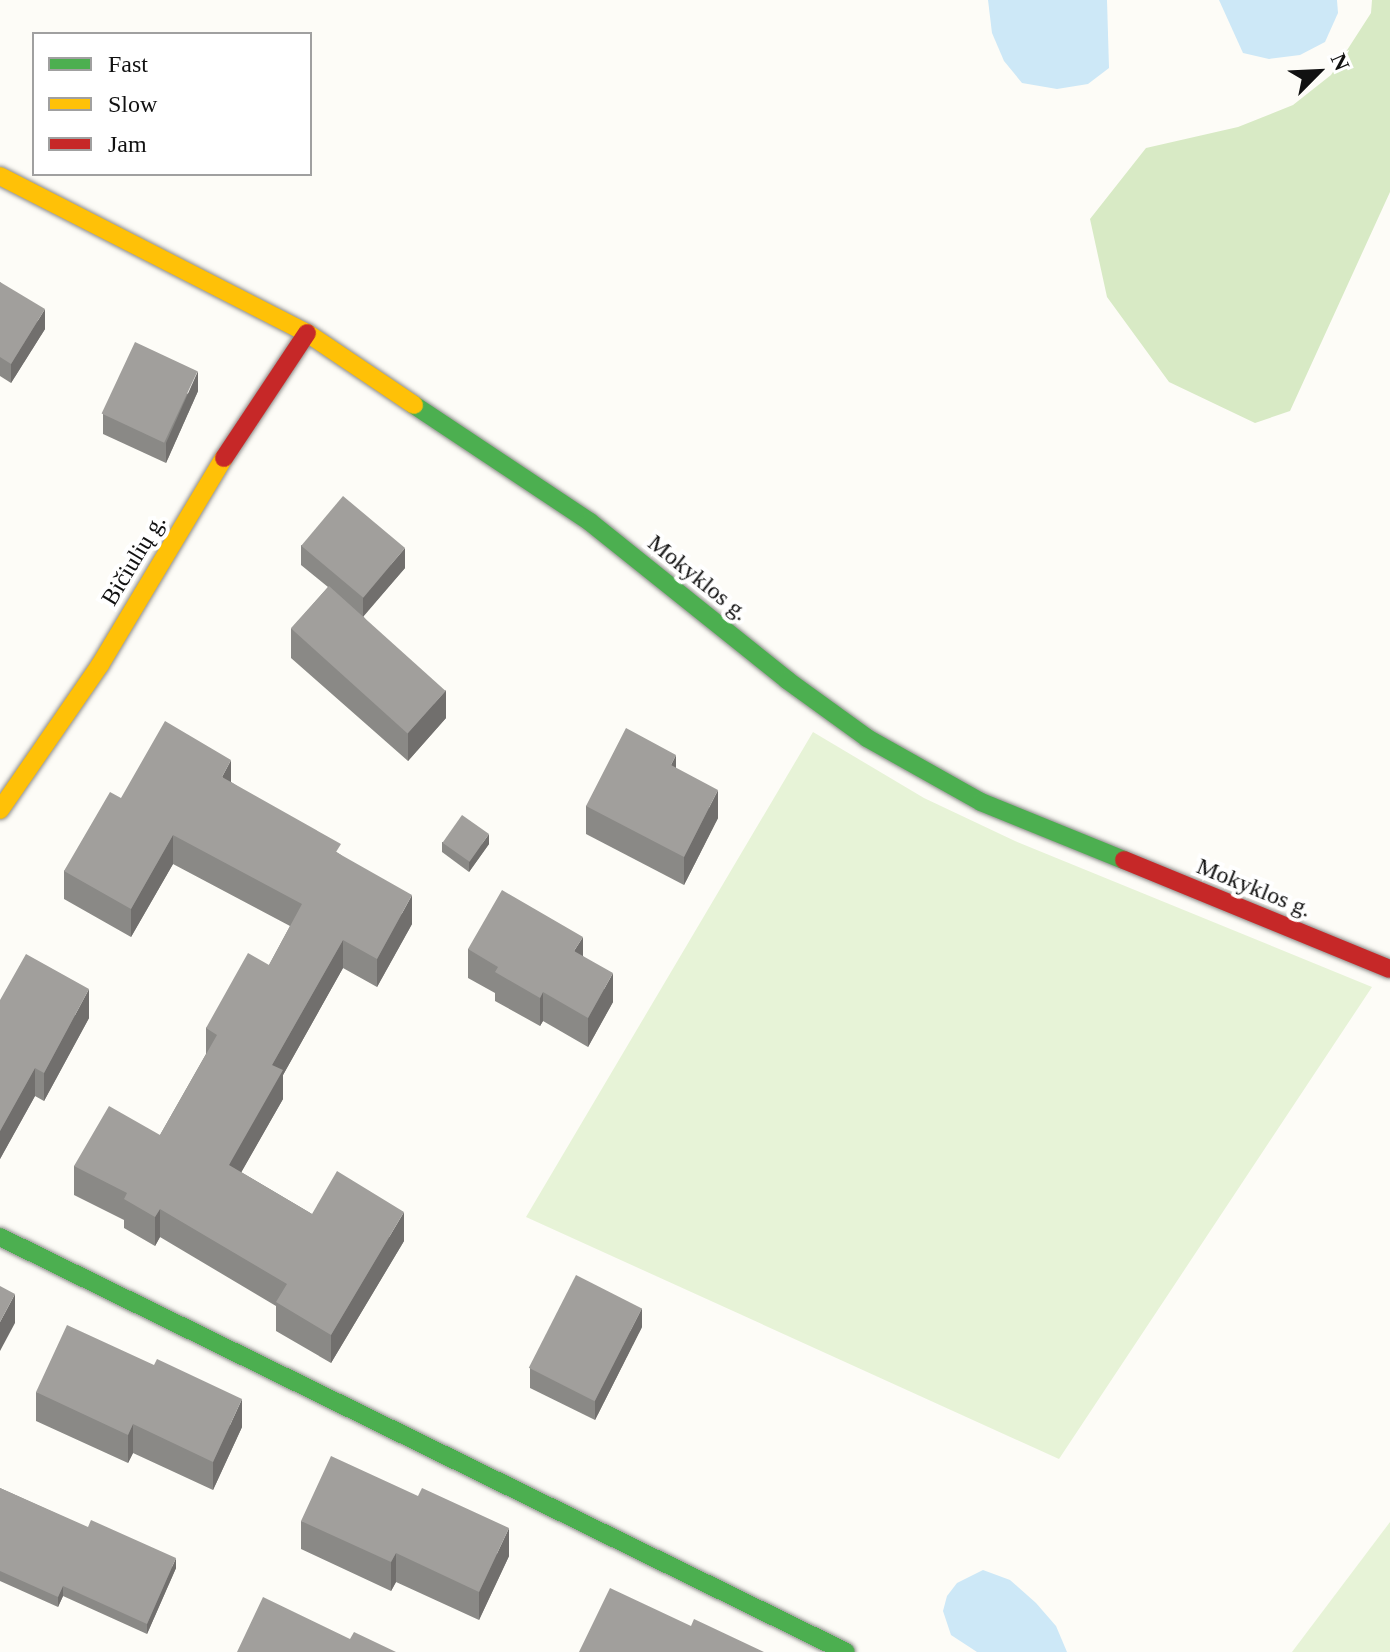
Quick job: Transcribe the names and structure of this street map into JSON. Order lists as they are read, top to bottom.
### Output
{
  "streets": {
    "street": ["Bičiulių g.", "Mokyklos g."]
  },
  "crossings": [
    ["Bičiulių g.", "Mokyklos g."]
  ],
  "legend": ["Fast", "Slow", "Jam"],
  "north": "top right"
}
